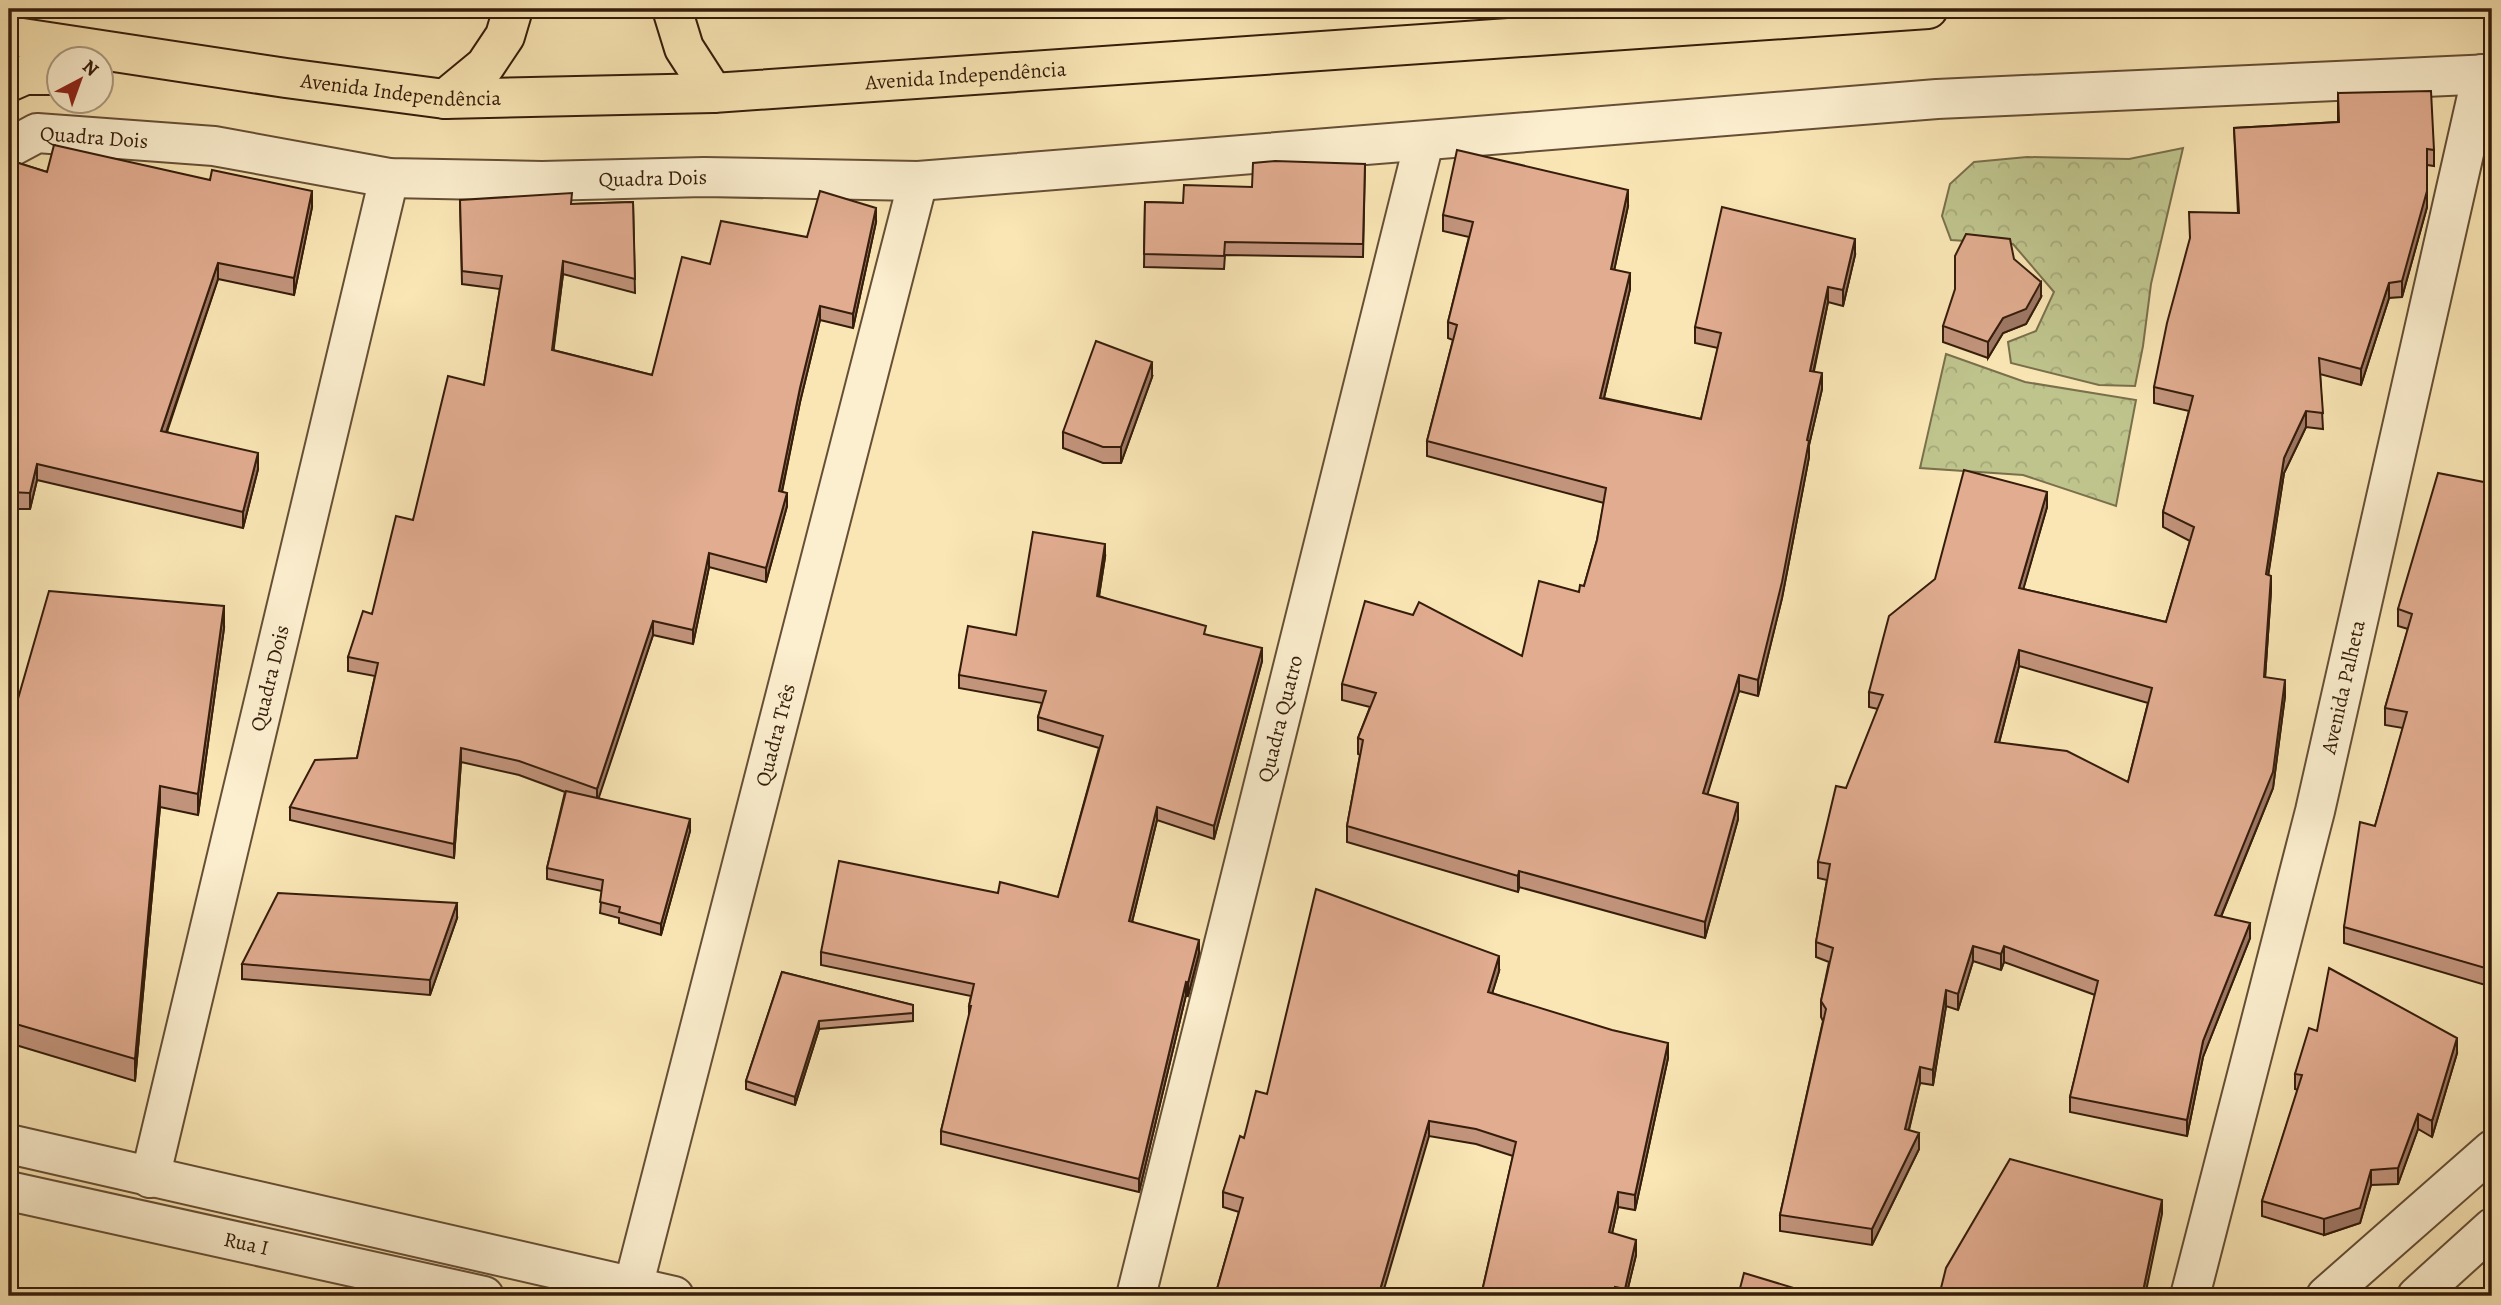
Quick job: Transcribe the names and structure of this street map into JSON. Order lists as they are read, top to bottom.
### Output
{
  "streets": {
    "main road": ["Avenida Independência"],
    "street": [
      "Quadra Dois",
      "Avenida Palheta",
      "Quadra Quatro",
      "Quadra Três",
      "Rua I"
    ]
  },
  "crossings": [
    ["Quadra Dois", "Avenida Palheta"],
    ["Quadra Dois", "Quadra Quatro"],
    ["Quadra Dois", "Quadra Três"]
  ],
  "north": "top right"
}
